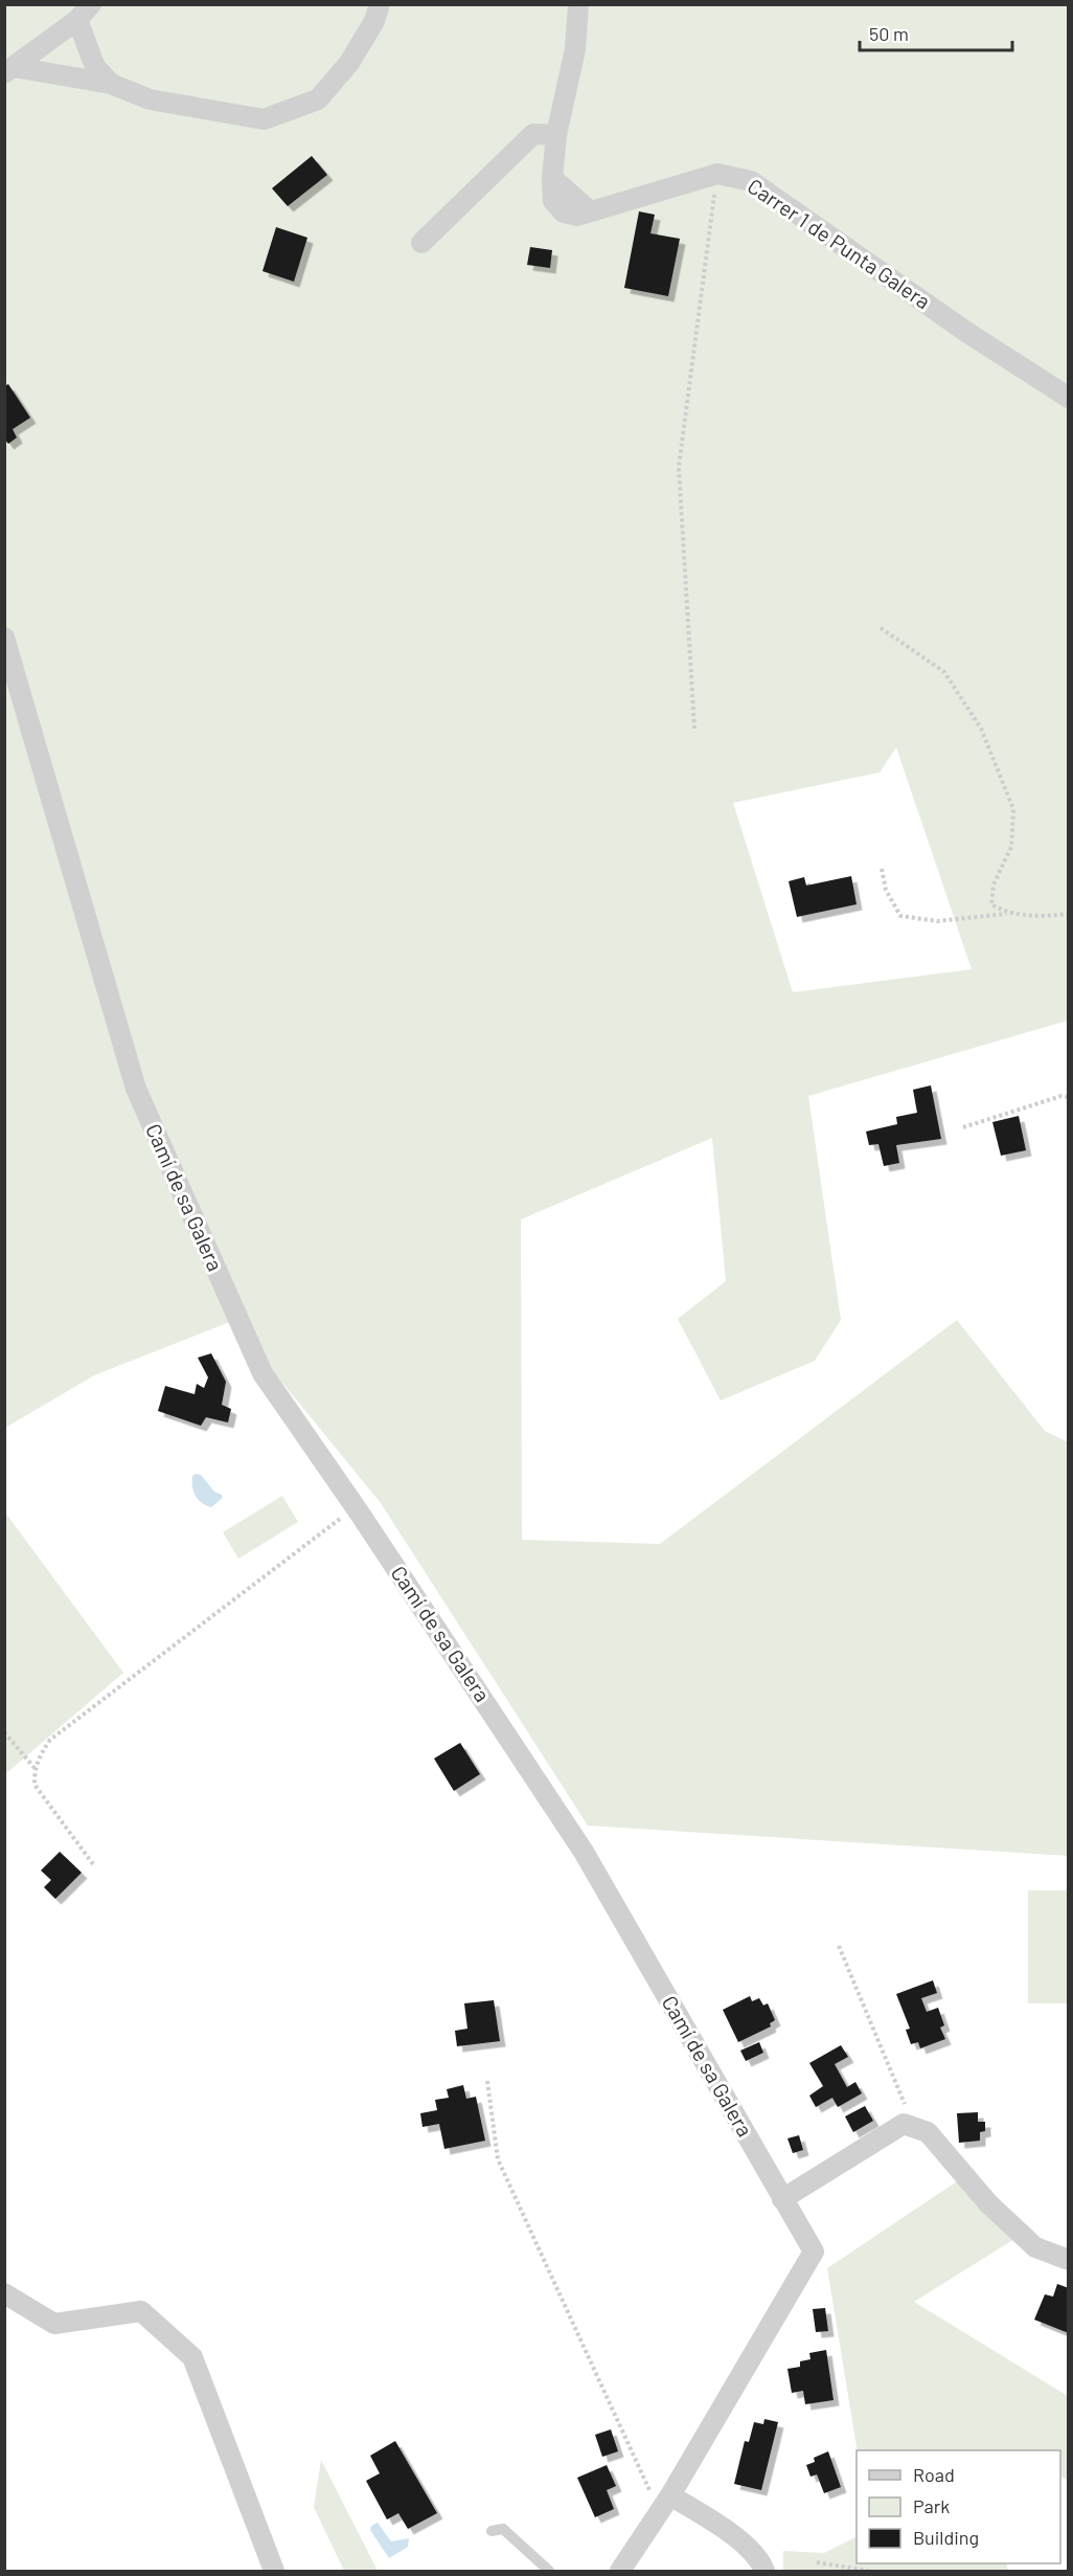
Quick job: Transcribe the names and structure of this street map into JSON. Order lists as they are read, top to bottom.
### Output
{
  "streets": {
    "street": ["Carrer 1 de Punta Galera", "Camí de sa Galera"]
  },
  "legend": ["Road", "Park", "Building"],
  "scale_bar": "50 m"
}
